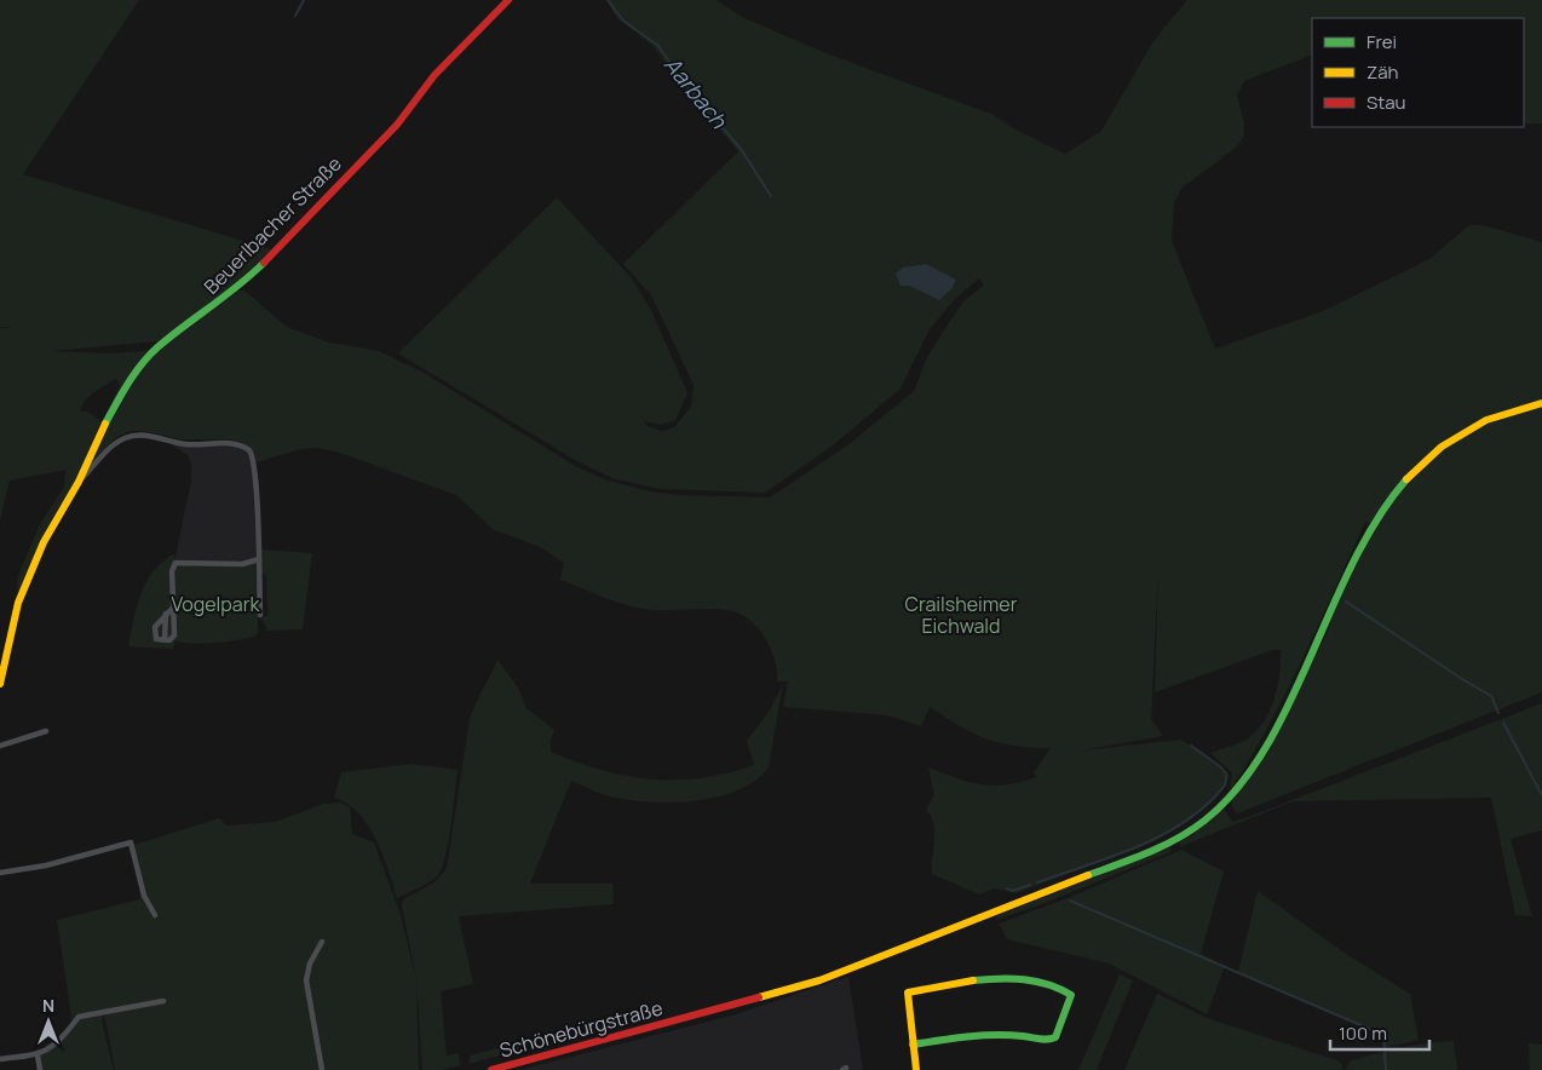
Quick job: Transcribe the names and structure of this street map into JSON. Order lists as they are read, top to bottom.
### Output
{
  "streets": {
    "main road": ["Beuerlbacher Straße", "Schönebürgstraße"]
  },
  "water": ["Aarbach"],
  "parks": ["Vogelpark", "Crailsheimer Eichwald"],
  "legend": ["Frei", "Zäh", "Stau"],
  "scale_bar": "100 m",
  "north": "top"
}
